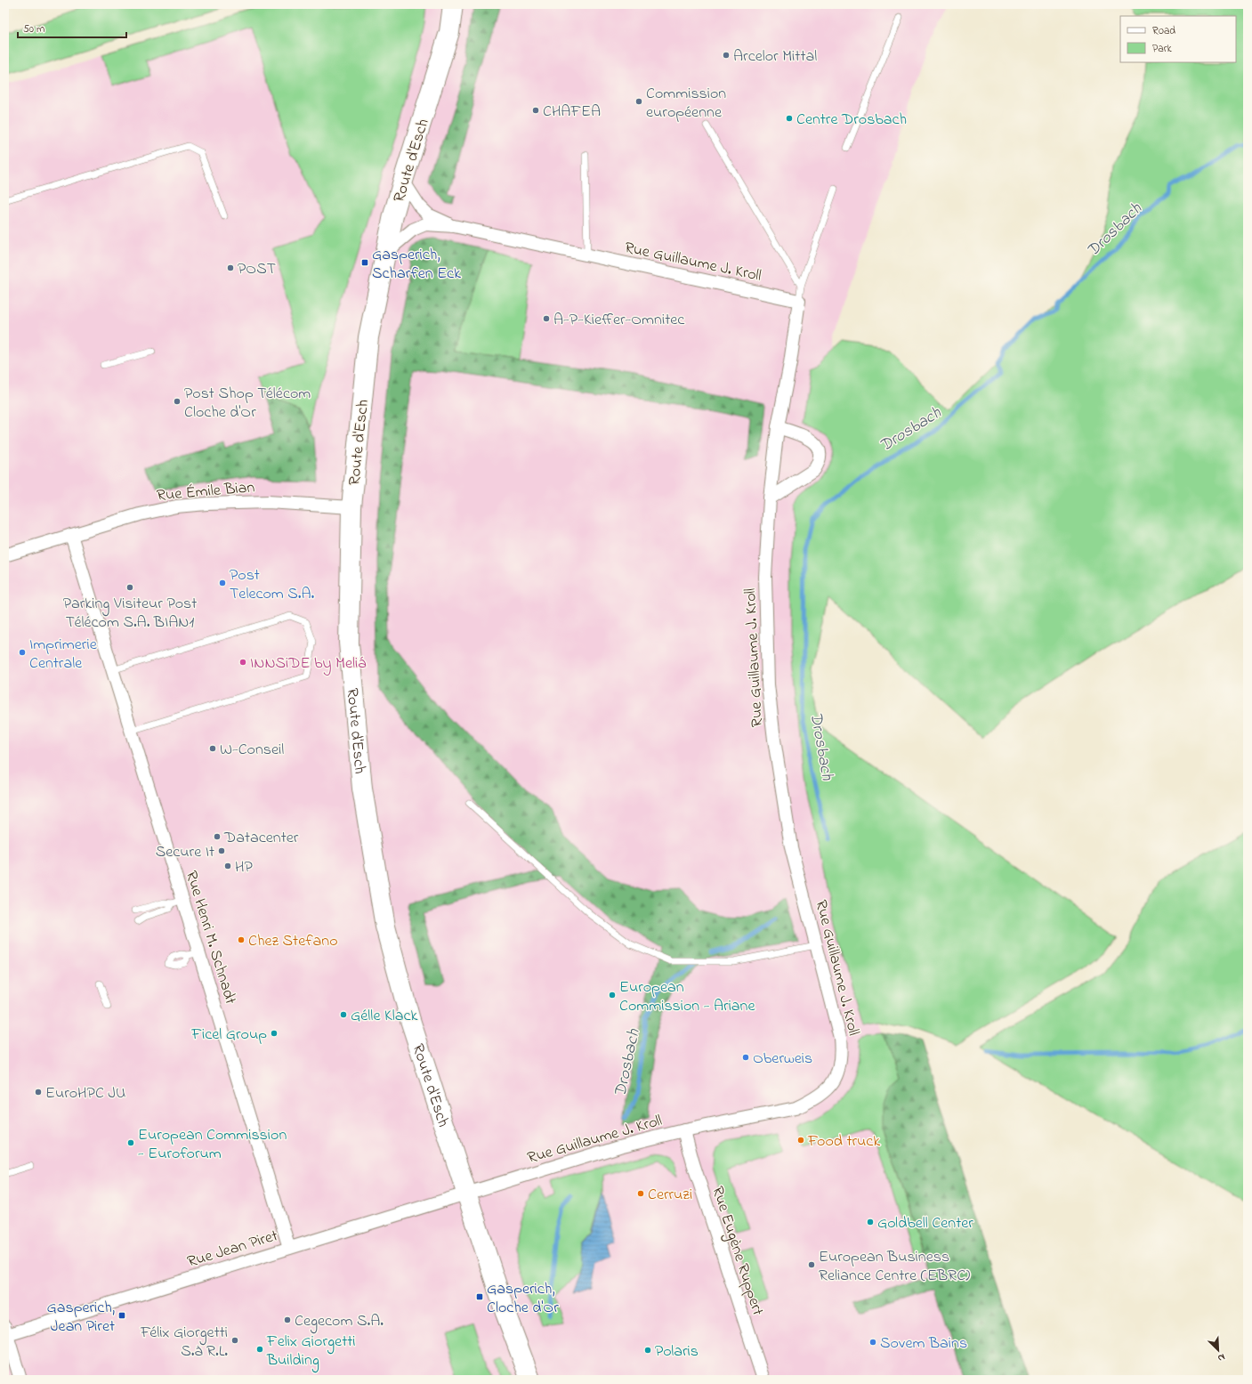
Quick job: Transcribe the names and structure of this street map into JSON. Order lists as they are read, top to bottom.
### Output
{
  "streets": {
    "main road": ["Route d'Esch"],
    "street": [
      "Rue Guillaume J. Kroll",
      "Rue Émile Bian",
      "Rue Henri M. Schnadt",
      "Rue Jean Piret",
      "Rue Eugène Ruppert"
    ]
  },
  "crossings": [
    ["Route d'Esch", "Rue Guillaume J. Kroll"],
    ["Route d'Esch", "Rue Émile Bian"],
    ["Route d'Esch", "Rue Jean Piret"],
    ["Rue Guillaume J. Kroll", "Rue Jean Piret"],
    ["Rue Guillaume J. Kroll", "Rue Eugène Ruppert"],
    ["Rue Émile Bian", "Rue Henri M. Schnadt"],
    ["Rue Henri M. Schnadt", "Rue Jean Piret"]
  ],
  "water": ["Drosbach"],
  "places": {
    "other": [
      "Arcelor Mittal",
      "Commission européenne",
      "CHAFEA",
      "Centre Drosbach",
      "POST",
      "A-P-Kieffer-Omnitec",
      "Post Shop Télécom Cloche d'Or",
      "Post Telecom S.A.",
      "Parking Visiteur Post Télécom S.A. BIAN1",
      "Imprimerie Centrale",
      "INNSiDE by Meliá",
      "W-Conseil",
      "Datacenter",
      "Secure It",
      "HP",
      "Chez Stefano",
      "European Commission - Ariane",
      "Gélle Klack",
      "Ficel Group",
      "Oberweis",
      "EuroHPC JU",
      "Food truck",
      "European Commission - Euroforum",
      "Cerruzi",
      "Goldbell Center",
      "European Business Reliance Centre (EBRC)",
      "Cegecom S.A.",
      "Félix Giorgetti S.à R.L.",
      "Sovem Bains",
      "Felix Giorgetti Building",
      "Polaris"
    ],
    "transit": ["Gasperich, Scharfen Eck", "Gasperich, Cloche d'Or", "Gasperich, Jean Piret"]
  },
  "legend": ["Road", "Park"],
  "scale_bar": "50 m",
  "north": "bottom right"
}
